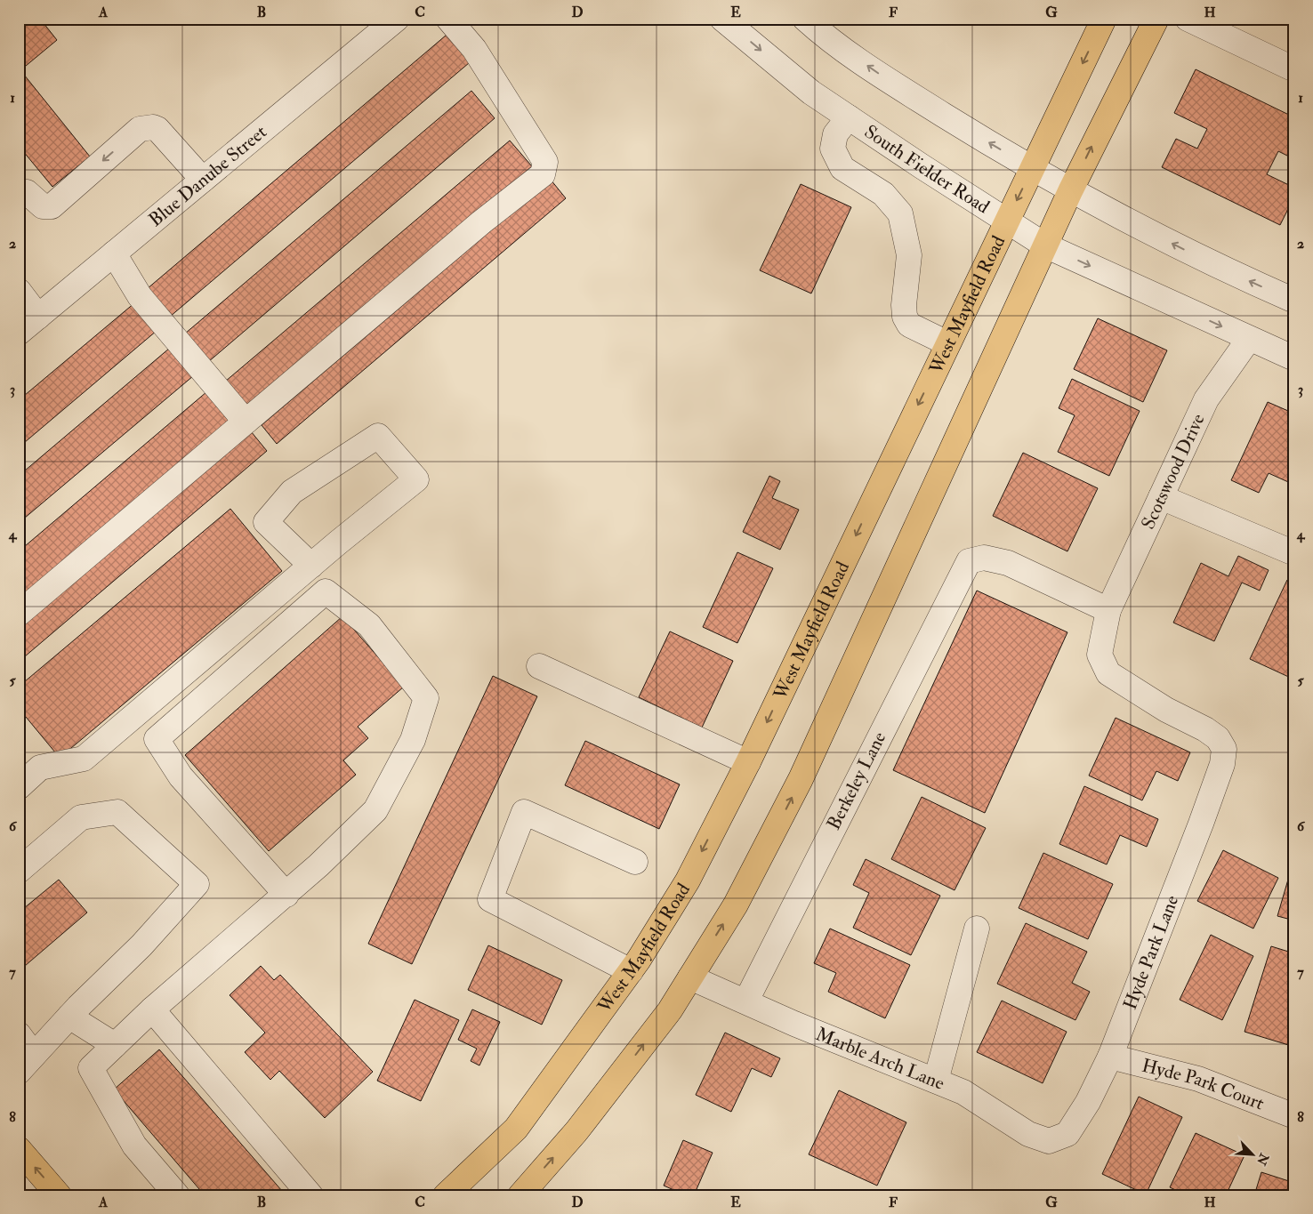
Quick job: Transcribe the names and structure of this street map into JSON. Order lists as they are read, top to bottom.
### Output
{
  "streets": {
    "main road": ["West Mayfield Road"],
    "street": [
      "South Fielder Road",
      "Blue Danube Street",
      "Scotswood Drive",
      "Berkeley Lane",
      "Hyde Park Lane",
      "Marble Arch Lane",
      "Hyde Park Court"
    ]
  },
  "crossings": [
    ["South Fielder Road", "West Mayfield Road"],
    ["South Fielder Road", "Scotswood Drive"],
    ["Scotswood Drive", "Berkeley Lane"],
    ["Scotswood Drive", "Hyde Park Lane"],
    ["Berkeley Lane", "Marble Arch Lane"],
    ["Hyde Park Lane", "Marble Arch Lane"],
    ["Hyde Park Lane", "Hyde Park Court"]
  ],
  "north": "bottom right",
  "grid": {
    "columns": [
      "A",
      "B",
      "C",
      "D",
      "E",
      "F",
      "G",
      "H"
    ],
    "rows": [
      "1",
      "2",
      "3",
      "4",
      "5",
      "6",
      "7",
      "8"
    ]
  }
}
